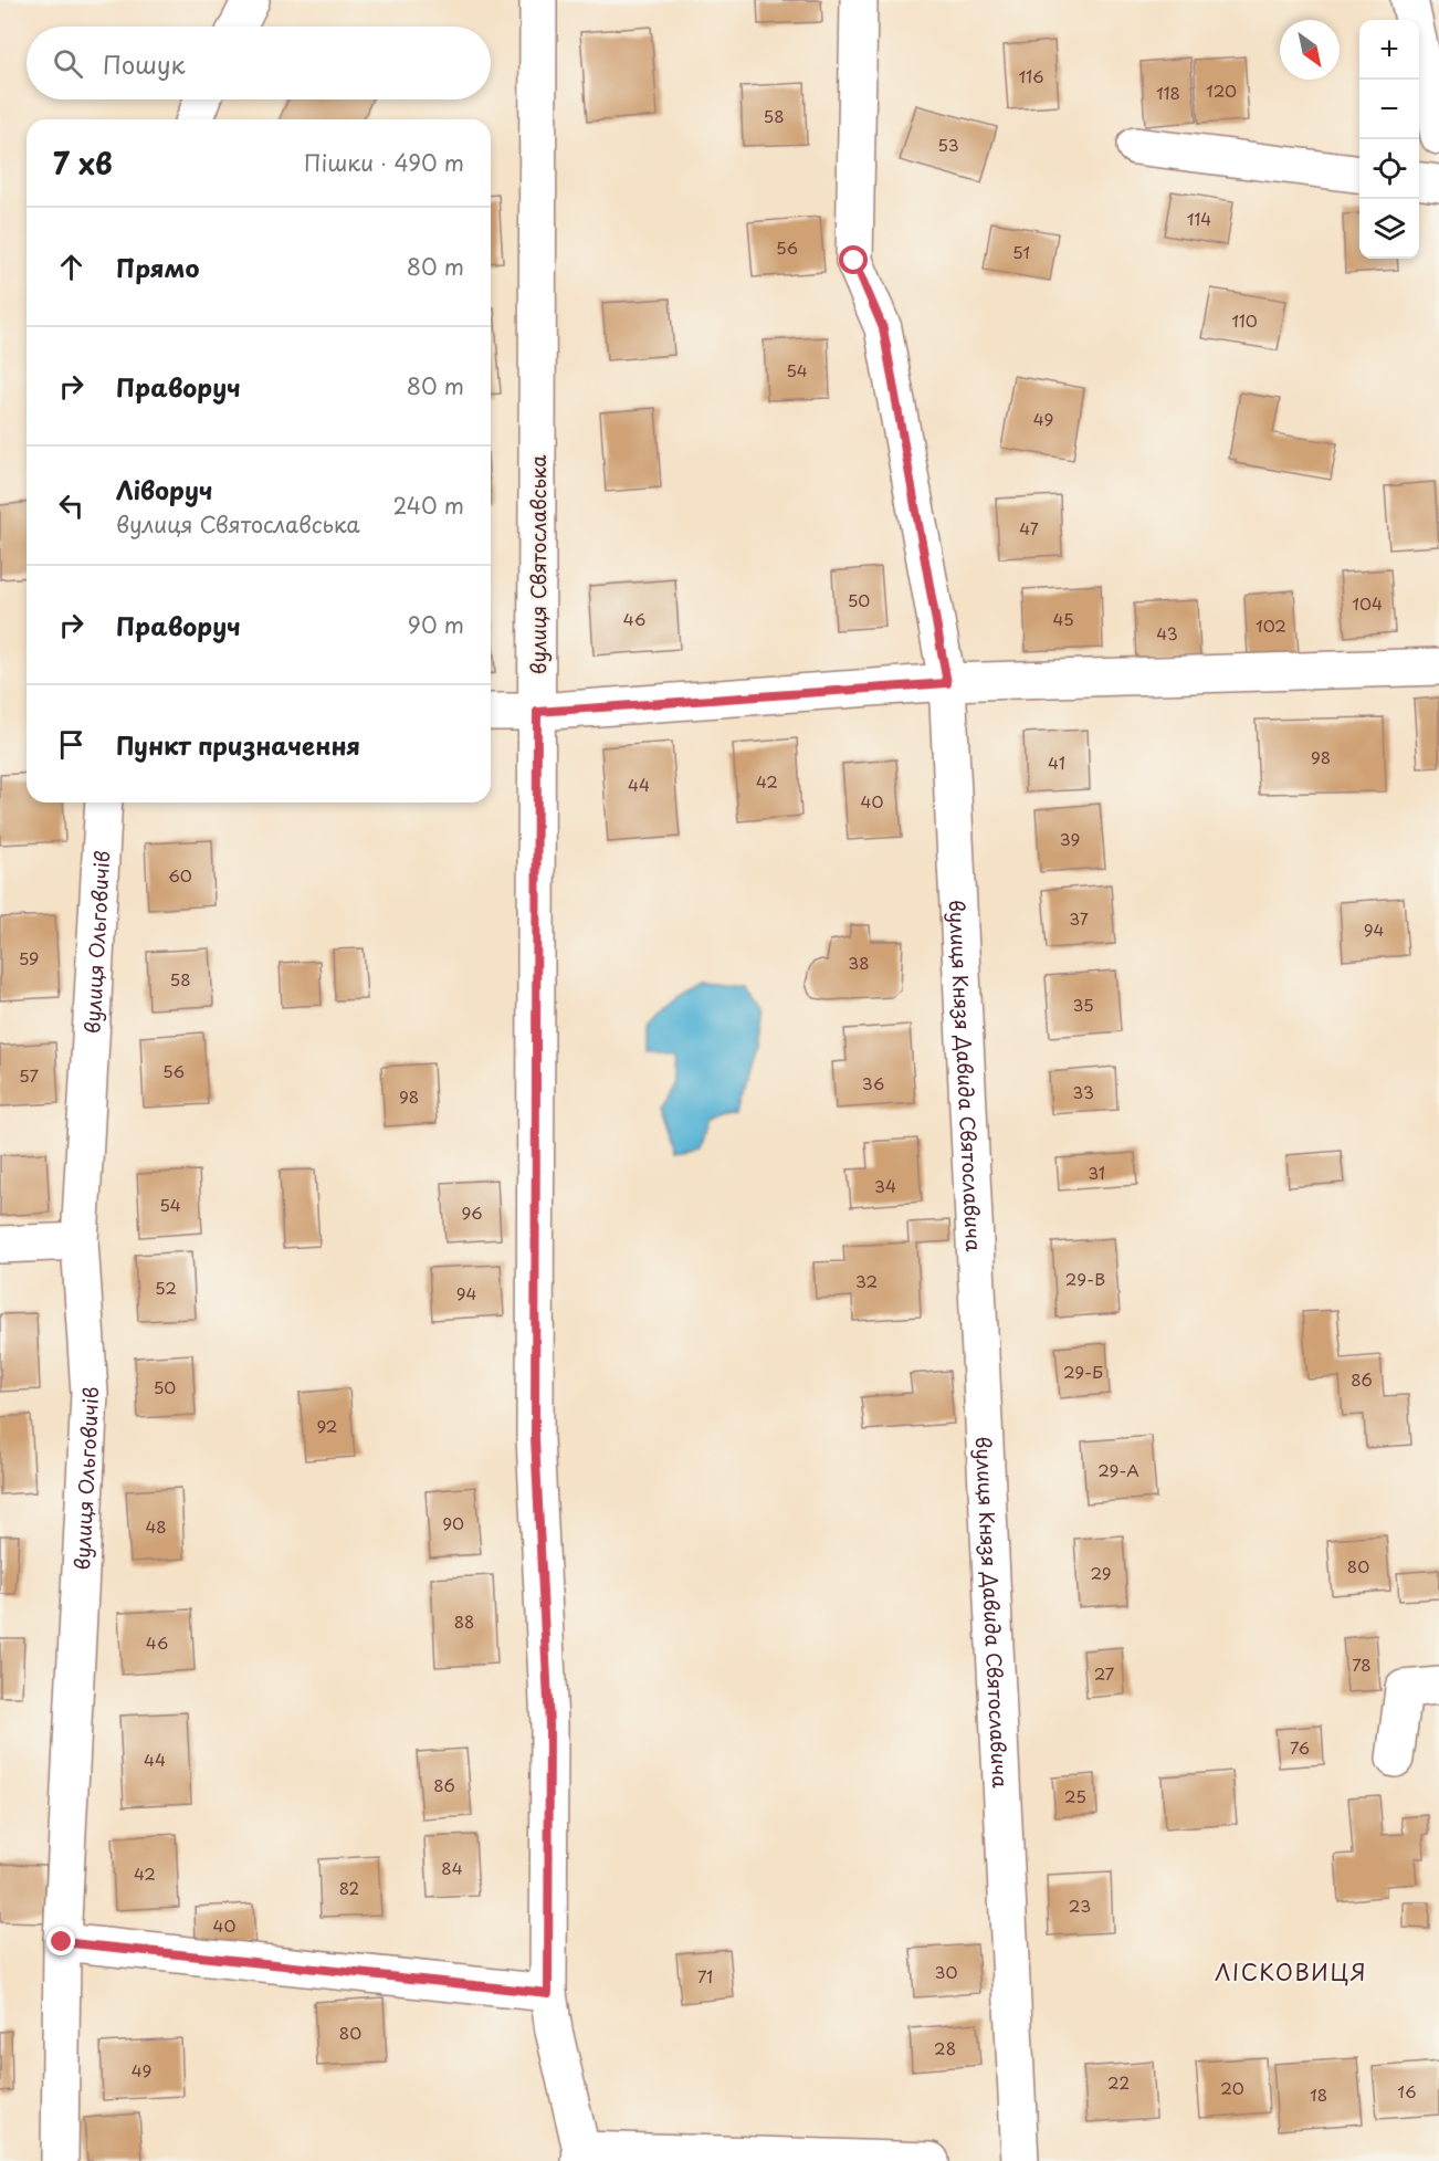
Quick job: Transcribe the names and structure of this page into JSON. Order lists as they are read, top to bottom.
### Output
{
  "streets": {
    "street": ["вулиця Святославська", "вулиця Ольговичів", "вулиця Князя Давида Святославича"]
  },
  "districts": ["ЛІСКОВИЦЯ"],
  "house_numbers": [
    "116",
    "120",
    "118",
    "58",
    "53",
    "114",
    "56",
    "51",
    "110",
    "54",
    "49",
    "47",
    "50",
    "104",
    "46",
    "45",
    "102",
    "43",
    "98",
    "41",
    "42",
    "44",
    "40",
    "39",
    "60",
    "37",
    "94",
    "59",
    "38",
    "58",
    "35",
    "56",
    "57",
    "36",
    "33",
    "98",
    "31",
    "34",
    "54",
    "96",
    "29-В",
    "32",
    "52",
    "94",
    "29-Б",
    "86",
    "50",
    "92",
    "29-А",
    "90",
    "48",
    "80",
    "29",
    "88",
    "46",
    "78",
    "27",
    "76",
    "44",
    "86",
    "25",
    "84",
    "42",
    "82",
    "23",
    "40",
    "30",
    "71",
    "80",
    "28",
    "49",
    "22",
    "20",
    "16",
    "18"
  ],
  "north": "bottom right",
  "page": {
    "map_buttons": ["+", "−"],
    "search": "Пошук",
    "heading": ["7 хв", "Пішки · 490 m"],
    "list": [
      ["Прямо", "80 m"],
      ["Праворуч", "80 m"],
      ["Ліворуч", "вулиця Святославська", "240 m"],
      ["Праворуч", "90 m"],
      "Пункт призначення"
    ]
  }
}
